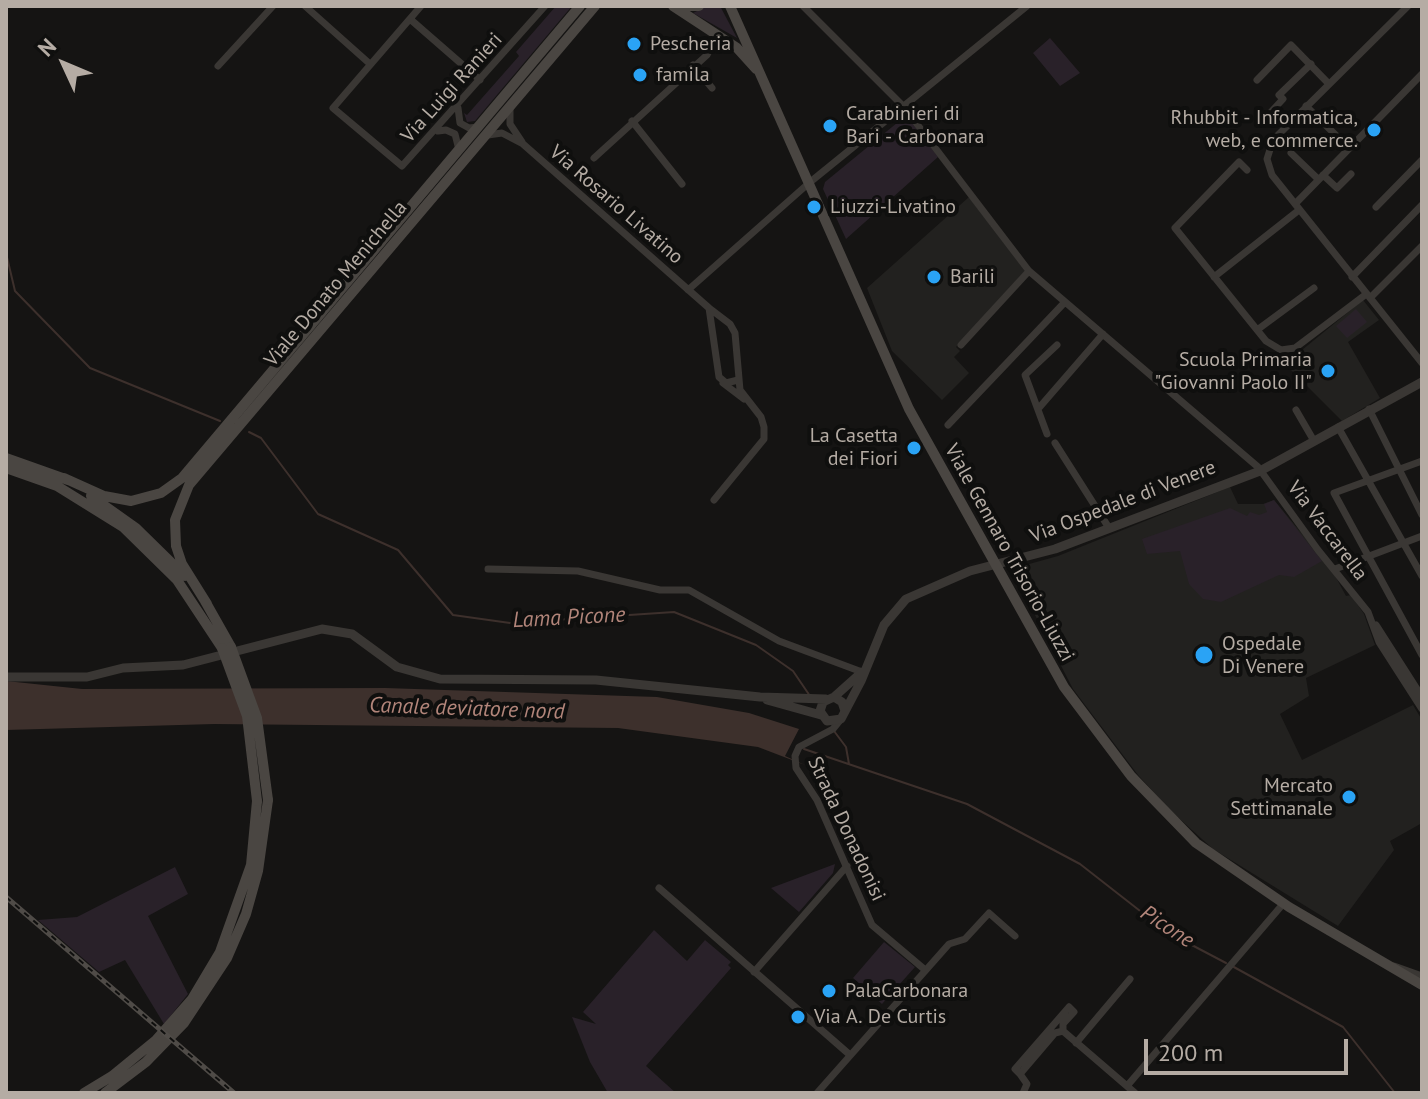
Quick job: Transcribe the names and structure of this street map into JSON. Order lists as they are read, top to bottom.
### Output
{
  "streets": {
    "main road": ["Viale Donato Menichella", "Viale Gennaro Trisorio-Liuzzi"],
    "street": [
      "Via Luigi Ranieri",
      "Via Rosario Livatino",
      "Via Ospedale di Venere",
      "Via Vaccarella",
      "Strada Donadonisi"
    ]
  },
  "crossings": [
    ["Via Rosario Livatino", "Via Vaccarella"],
    ["Via Rosario Livatino", "Viale Gennaro Trisorio-Liuzzi"],
    ["Via Ospedale di Venere", "Via Vaccarella"],
    ["Via Ospedale di Venere", "Viale Gennaro Trisorio-Liuzzi"],
    ["Via Ospedale di Venere", "Strada Donadonisi"]
  ],
  "water": ["Lama Picone", "Canale deviatore nord", "Picone"],
  "places": [
    "Pescheria",
    "famila",
    "Carabinieri di Bari - Carbonara",
    "Rhubbit - Informatica, web, e commerce.",
    "Liuzzi-Livatino",
    "Barili",
    "Scuola Primaria \"Giovanni Paolo II\"",
    "La Casetta dei Fiori",
    "Ospedale Di Venere",
    "Mercato Settimanale",
    "PalaCarbonara",
    "Via A. De Curtis"
  ],
  "scale_bar": "200 m",
  "north": "top left"
}
